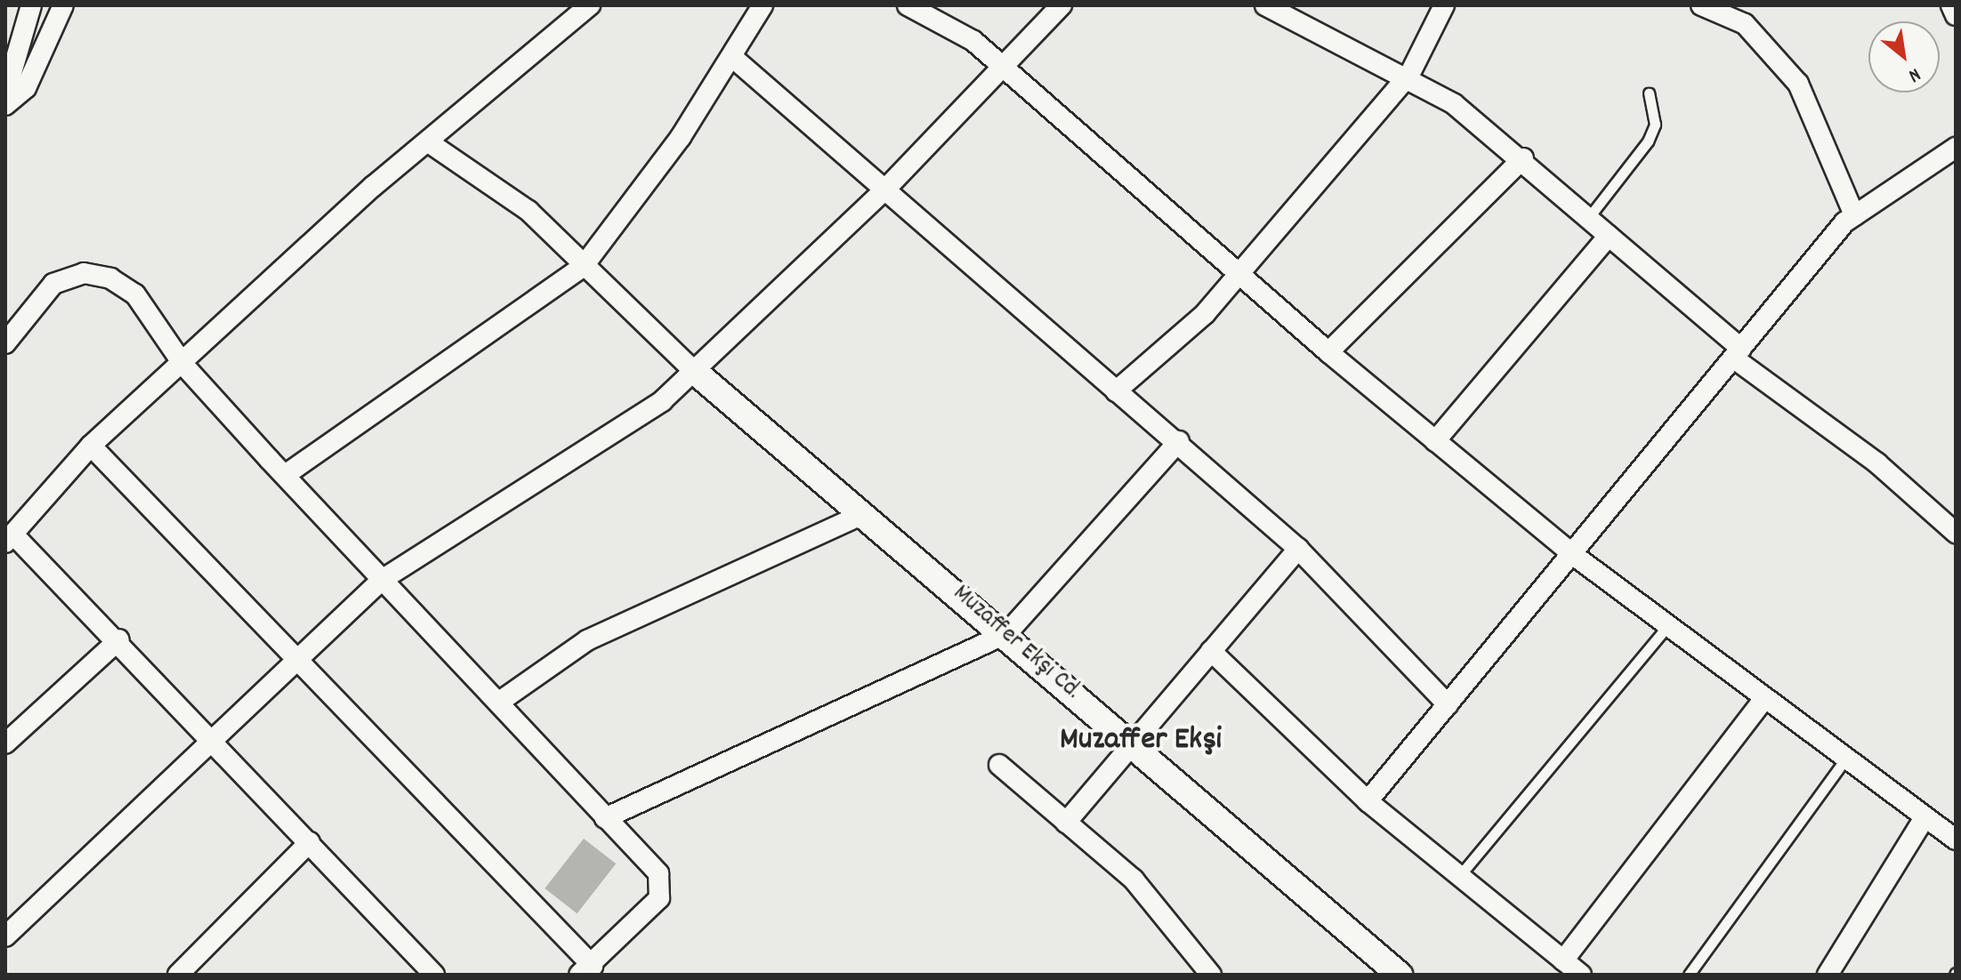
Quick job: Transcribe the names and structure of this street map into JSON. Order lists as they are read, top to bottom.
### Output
{
  "streets": {
    "street": ["Muzaffer Ekşi Cd."]
  },
  "districts": ["Muzaffer Ekşi"],
  "north": "bottom right"
}
